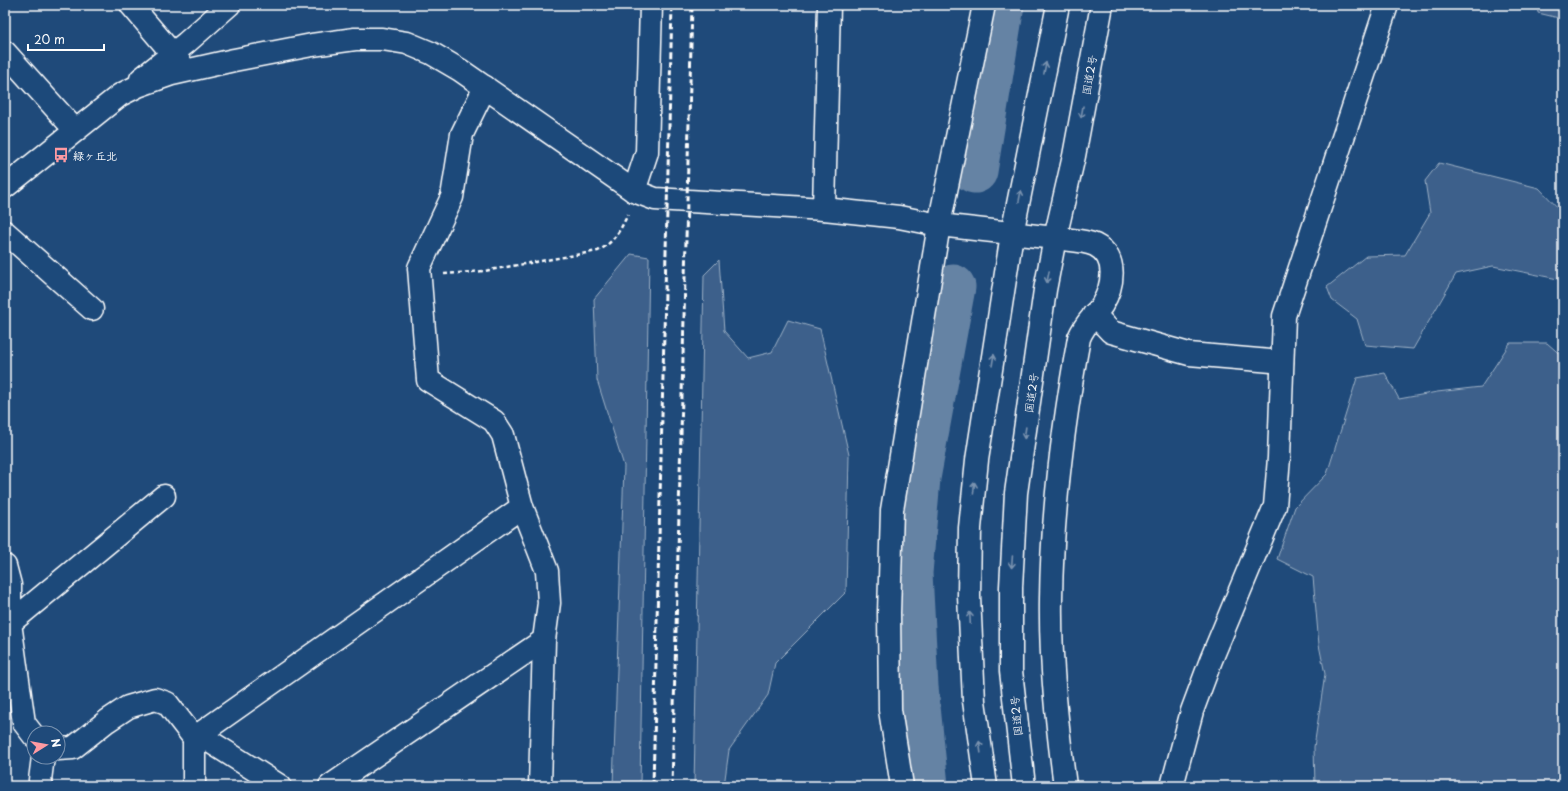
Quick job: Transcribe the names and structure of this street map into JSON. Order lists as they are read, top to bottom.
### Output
{
  "streets": {
    "main road": ["国道2号"]
  },
  "places": {
    "bus stop": ["緑ヶ丘北"]
  },
  "scale_bar": "20 m",
  "north": "right"
}
